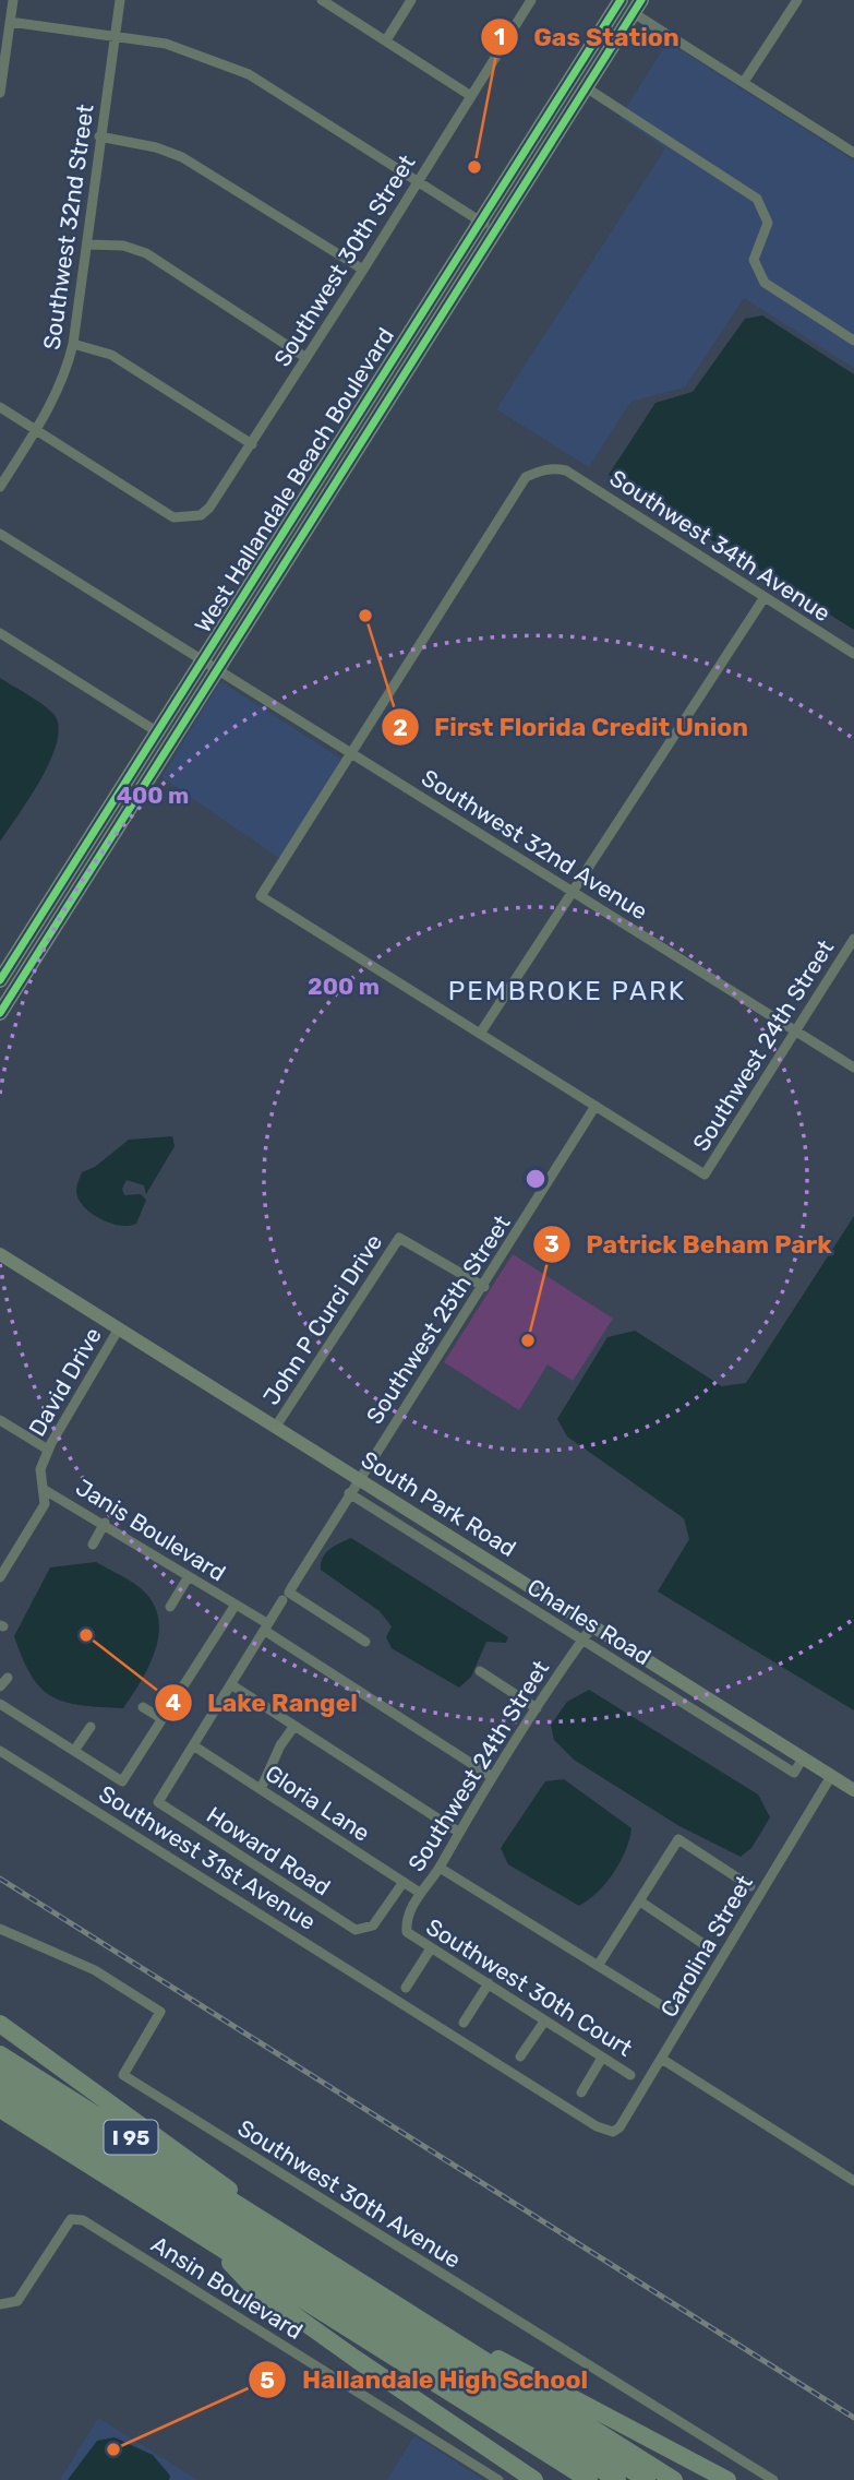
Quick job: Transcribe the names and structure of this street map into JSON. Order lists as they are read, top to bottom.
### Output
{
  "streets": {
    "highway": ["I 95"],
    "main road": ["West Hallandale Beach Boulevard"],
    "street": [
      "Southwest 32nd Street",
      "Southwest 30th Street",
      "Southwest 34th Avenue",
      "Southwest 32nd Avenue",
      "Southwest 24th Street",
      "John P Curci Drive",
      "Southwest 25th Street",
      "David Drive",
      "South Park Road",
      "Janis Boulevard",
      "Charles Road",
      "Gloria Lane",
      "Howard Road",
      "Southwest 31st Avenue",
      "Carolina Street",
      "Southwest 30th Court",
      "Southwest 30th Avenue",
      "Ansin Boulevard"
    ]
  },
  "crossings": [
    ["Southwest 32nd Street", "Southwest 30th Street"],
    ["West Hallandale Beach Boulevard", "Southwest 32nd Avenue"],
    ["Southwest 34th Avenue", "Southwest 32nd Avenue"],
    ["Southwest 32nd Avenue", "Southwest 24th Street"],
    ["Southwest 24th Street", "Southwest 25th Street"],
    ["Southwest 24th Street", "South Park Road"],
    ["Southwest 24th Street", "Janis Boulevard"],
    ["Southwest 24th Street", "Charles Road"],
    ["Southwest 24th Street", "Gloria Lane"],
    ["Southwest 24th Street", "Southwest 30th Court"],
    ["John P Curci Drive", "Southwest 25th Street"],
    ["John P Curci Drive", "South Park Road"],
    ["Southwest 25th Street", "South Park Road"],
    ["Southwest 25th Street", "Janis Boulevard"],
    ["Southwest 25th Street", "Charles Road"],
    ["Southwest 25th Street", "Gloria Lane"],
    ["Southwest 25th Street", "Howard Road"],
    ["David Drive", "South Park Road"],
    ["David Drive", "Janis Boulevard"],
    ["South Park Road", "Charles Road"],
    ["South Park Road", "Carolina Street"],
    ["Gloria Lane", "Howard Road"],
    ["Southwest 31st Avenue", "Carolina Street"]
  ],
  "districts": ["PEMBROKE PARK"],
  "places": [
    "Gas Station",
    "First Florida Credit Union",
    "Patrick Beham Park",
    "Lake Rangel",
    "Hallandale High School"
  ],
  "rings": ["400 m", "200 m"]
}
